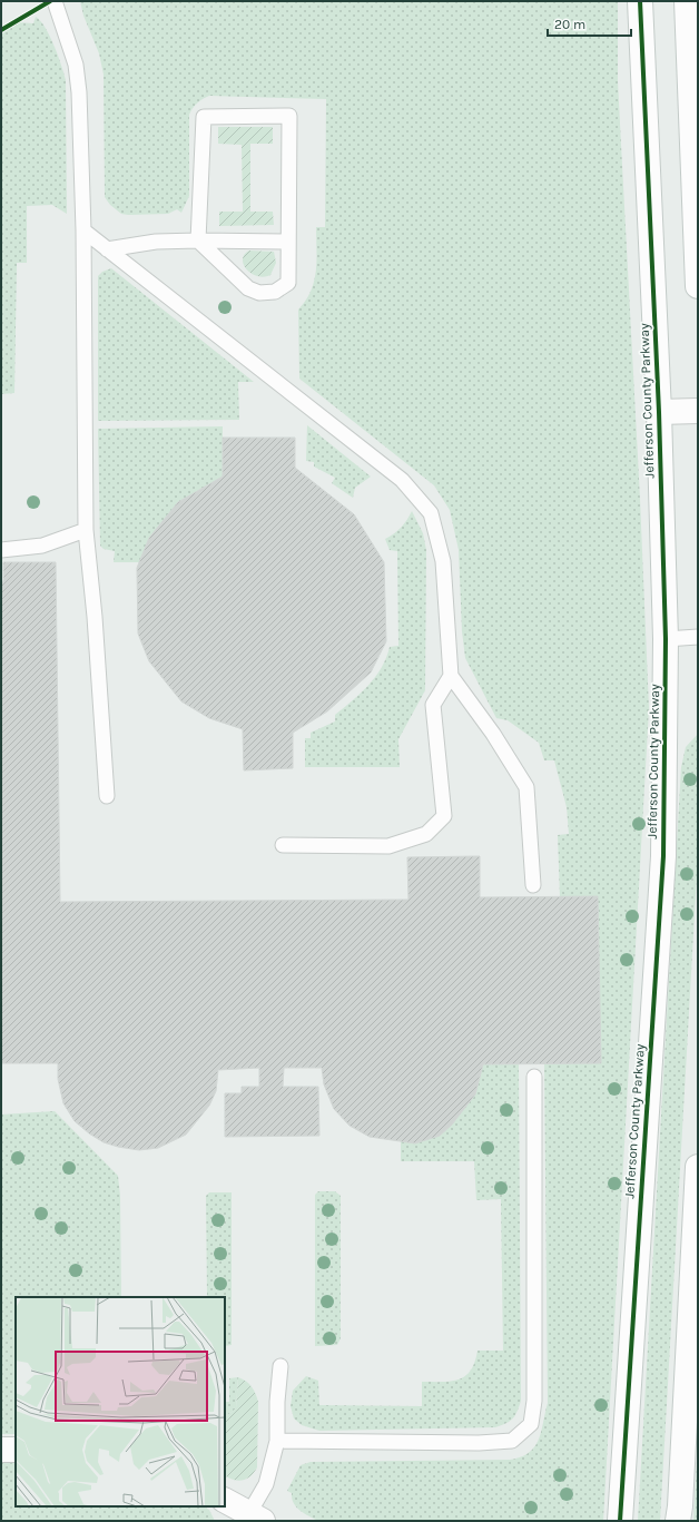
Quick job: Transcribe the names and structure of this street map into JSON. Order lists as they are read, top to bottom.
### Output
{
  "streets": {
    "street": ["Jefferson County Parkway"]
  },
  "scale_bar": "20 m"
}
